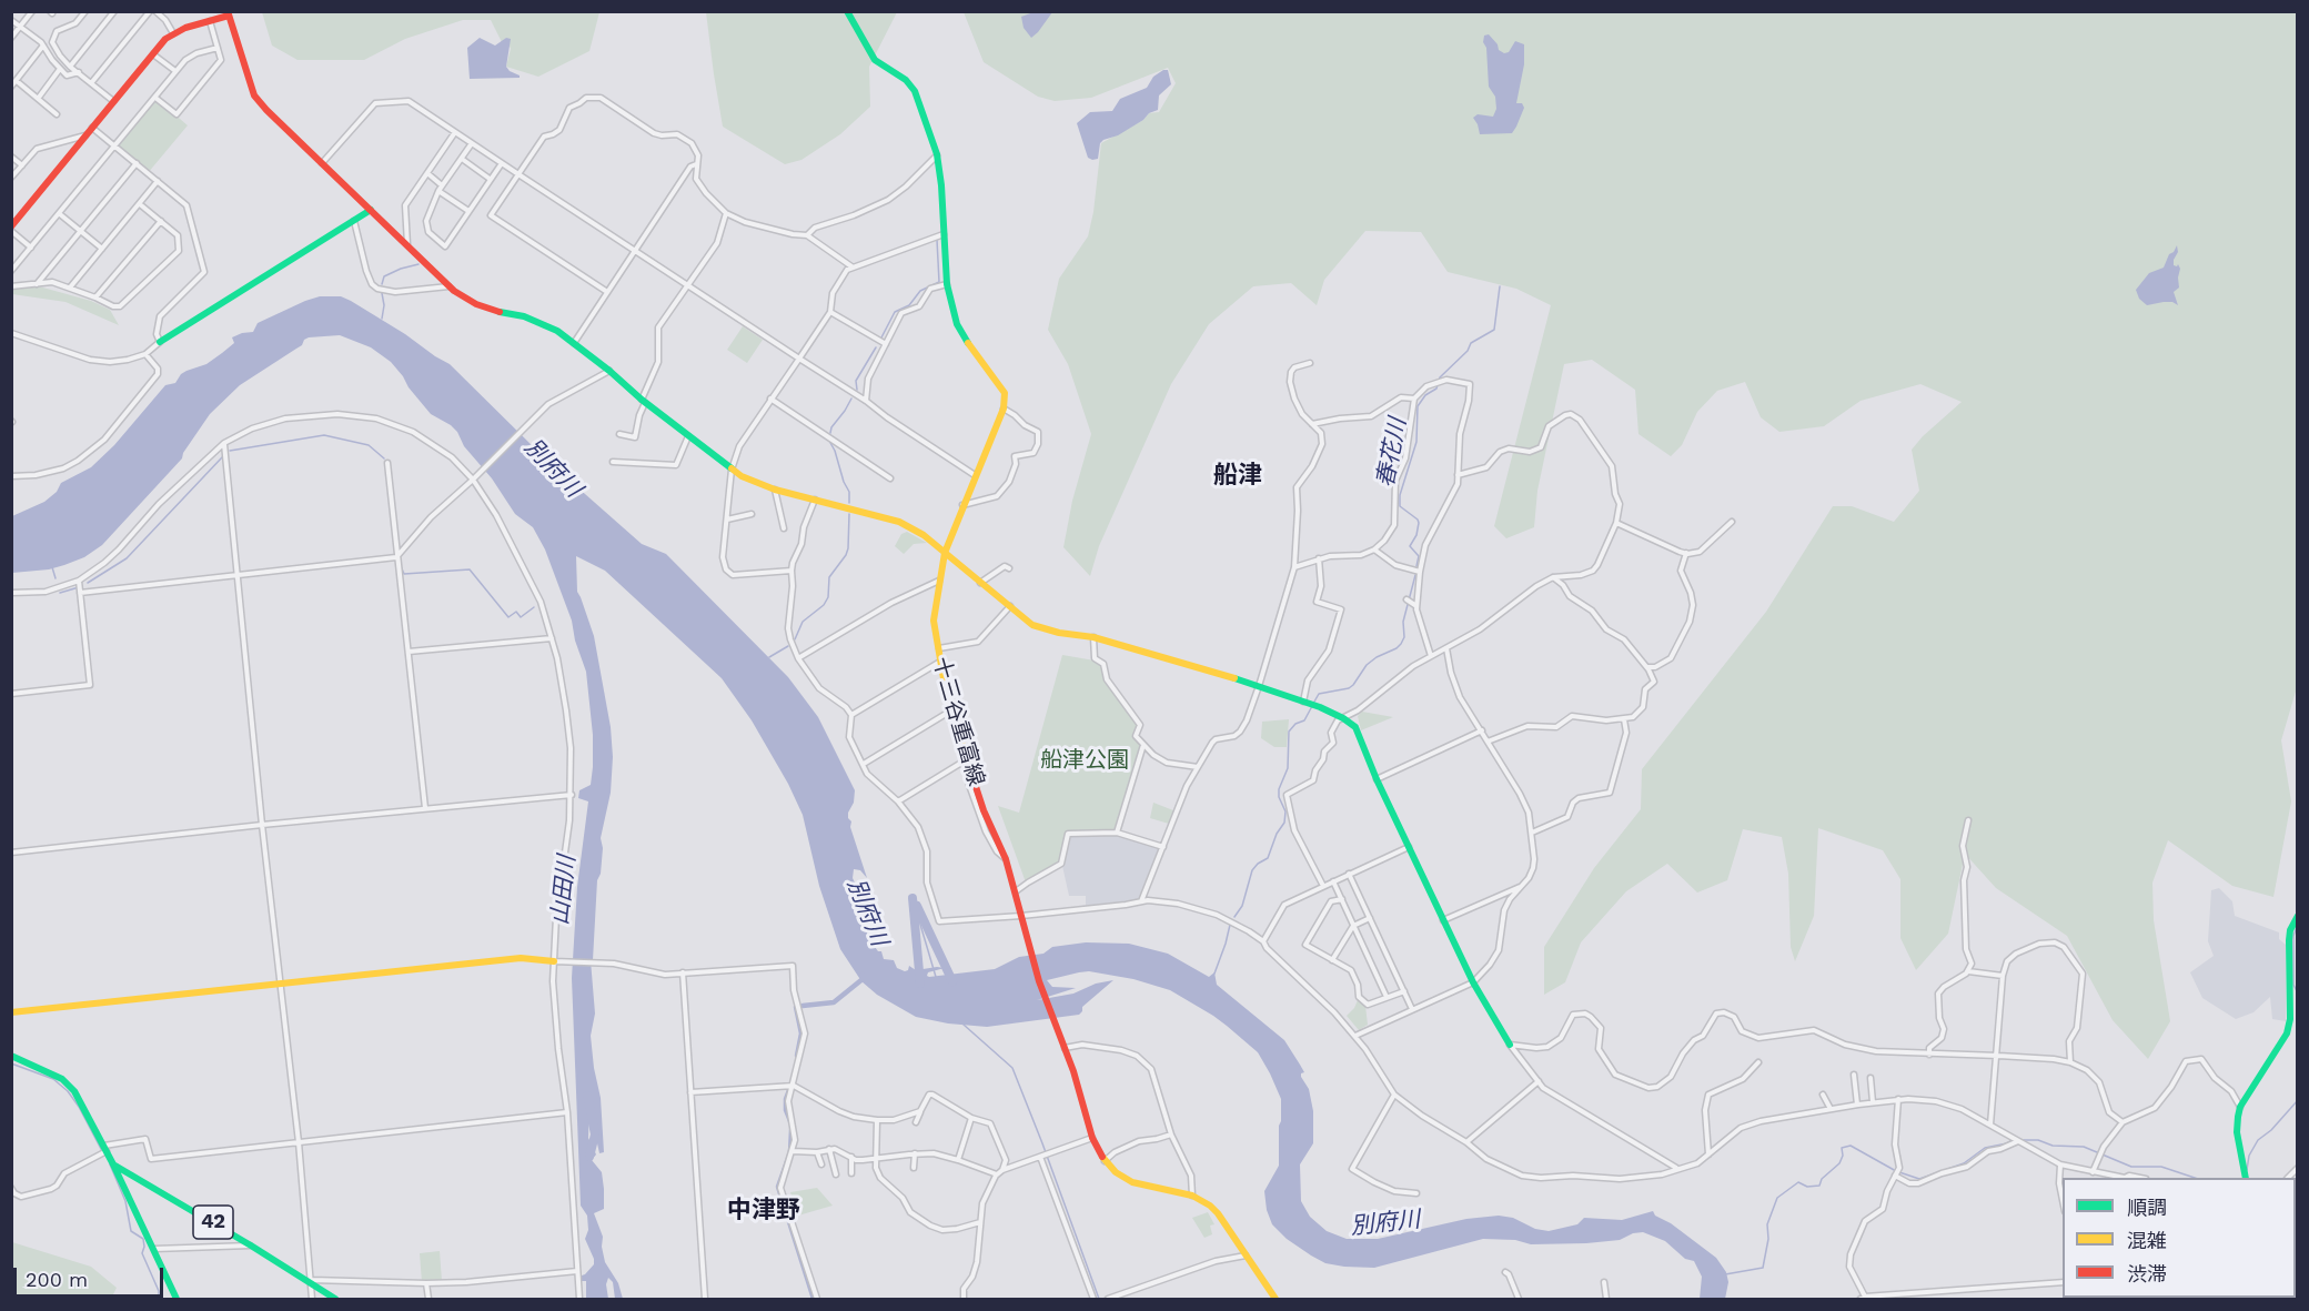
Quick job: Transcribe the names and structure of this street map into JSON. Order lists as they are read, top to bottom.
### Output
{
  "streets": {
    "street": ["十三谷重富線", "42"]
  },
  "districts": ["船津", "中津野"],
  "water": ["春花川", "別府川", "山田川"],
  "parks": ["船津公園"],
  "legend": ["順調", "混雑", "渋滞"],
  "scale_bar": "200 m"
}
